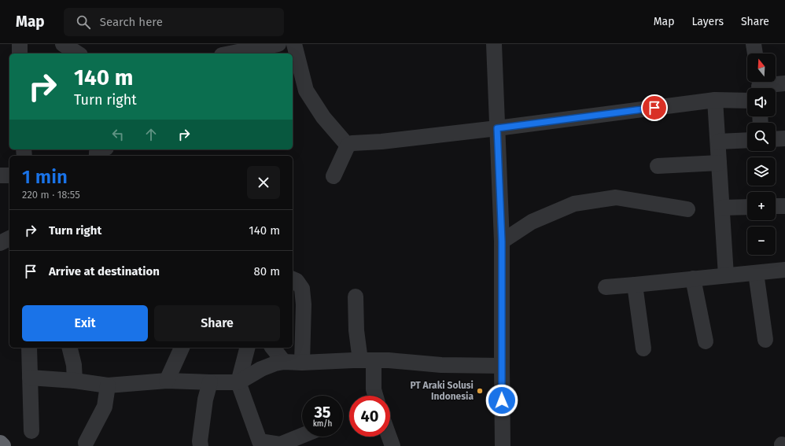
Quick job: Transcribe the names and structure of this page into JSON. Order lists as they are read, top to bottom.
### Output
{
  "places": ["PT Araki Solusi Indonesia"],
  "north": "top",
  "page": {
    "header": "Map",
    "search": "Search here",
    "nav": ["Map", "Layers", "Share"],
    "map_buttons": ["+", "−"],
    "turn": ["140 m", "Turn right"],
    "heading": ["1 min", "220 m · 18:55"],
    "list": [
      {
        "name": "Turn right",
        "value": "140 m"
      },
      {
        "name": "Arrive at destination",
        "value": "80 m"
      }
    ],
    "buttons": ["Exit", "Share"],
    "speed": "35 km/h",
    "limit": "40"
  }
}
